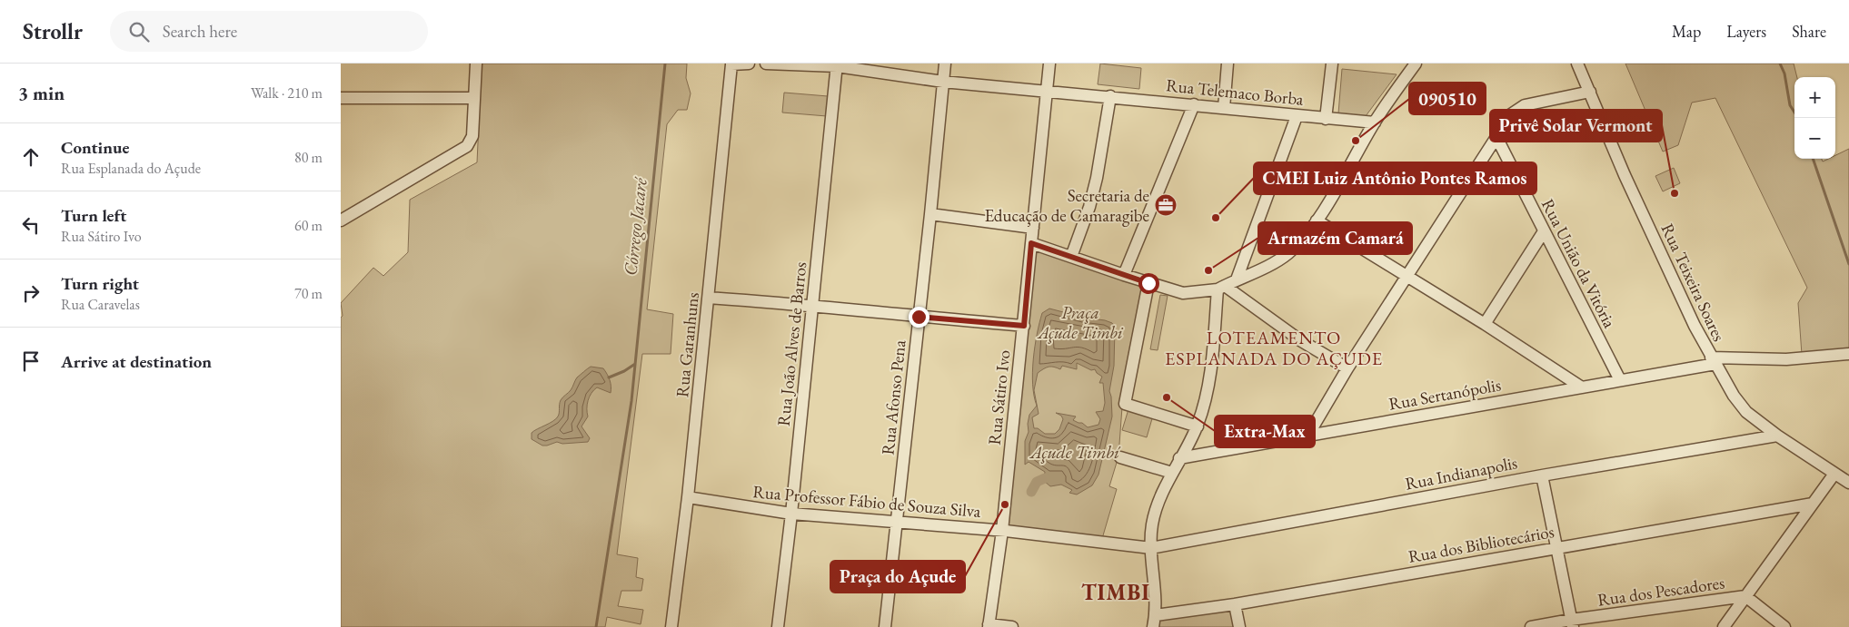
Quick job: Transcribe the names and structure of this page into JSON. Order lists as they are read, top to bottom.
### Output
{
  "streets": {
    "street": [
      "Rua Telemaco Borba",
      "Rua União da Vitória",
      "Rua Teixeira Soares",
      "Rua João Alves de Barros",
      "Rua Garanhuns",
      "Rua Sertanópolis",
      "Rua Afonso Pena",
      "Rua Sátiro Ivo",
      "Rua Indianapolis",
      "Rua Professor Fábio de Souza Silva",
      "Rua dos Bibliotecários",
      "Rua dos Pescadores"
    ]
  },
  "crossings": [
    ["Rua Telemaco Borba", "Rua João Alves de Barros"],
    ["Rua Telemaco Borba", "Rua Afonso Pena"],
    ["Rua Telemaco Borba", "Rua Sátiro Ivo"],
    ["Rua União da Vitória", "Rua Sertanópolis"],
    ["Rua Teixeira Soares", "Rua Sertanópolis"],
    ["Rua Teixeira Soares", "Rua Indianapolis"],
    ["Rua João Alves de Barros", "Rua Professor Fábio de Souza Silva"],
    ["Rua Garanhuns", "Rua Professor Fábio de Souza Silva"],
    ["Rua Afonso Pena", "Rua Professor Fábio de Souza Silva"],
    ["Rua Sátiro Ivo", "Rua Professor Fábio de Souza Silva"],
    ["Rua Indianapolis", "Rua Professor Fábio de Souza Silva"]
  ],
  "districts": ["LOTEAMENTO ESPLANADA DO AÇUDE", "TIMBI"],
  "water": ["Córrego Jacaré", "Açude Timbí"],
  "parks": ["Praça Açude Timbi"],
  "places": {
    "other": [
      "090510",
      "Privê Solar Vermont",
      "CMEI Luiz Antônio Pontes Ramos",
      "Armazém Camará",
      "Extra-Max",
      "Praça do Açude"
    ],
    "office": ["Secretaria de Educação de Camaragibe"]
  },
  "page": {
    "header": "Strollr",
    "search": "Search here",
    "nav": ["Map", "Layers", "Share"],
    "heading": ["3 min", "Walk · 210 m"],
    "map_buttons": ["+", "−"],
    "list": [
      ["Continue", "Rua Esplanada do Açude", "80 m"],
      ["Turn left", "Rua Sátiro Ivo", "60 m"],
      ["Turn right", "Rua Caravelas", "70 m"],
      "Arrive at destination"
    ]
  }
}
